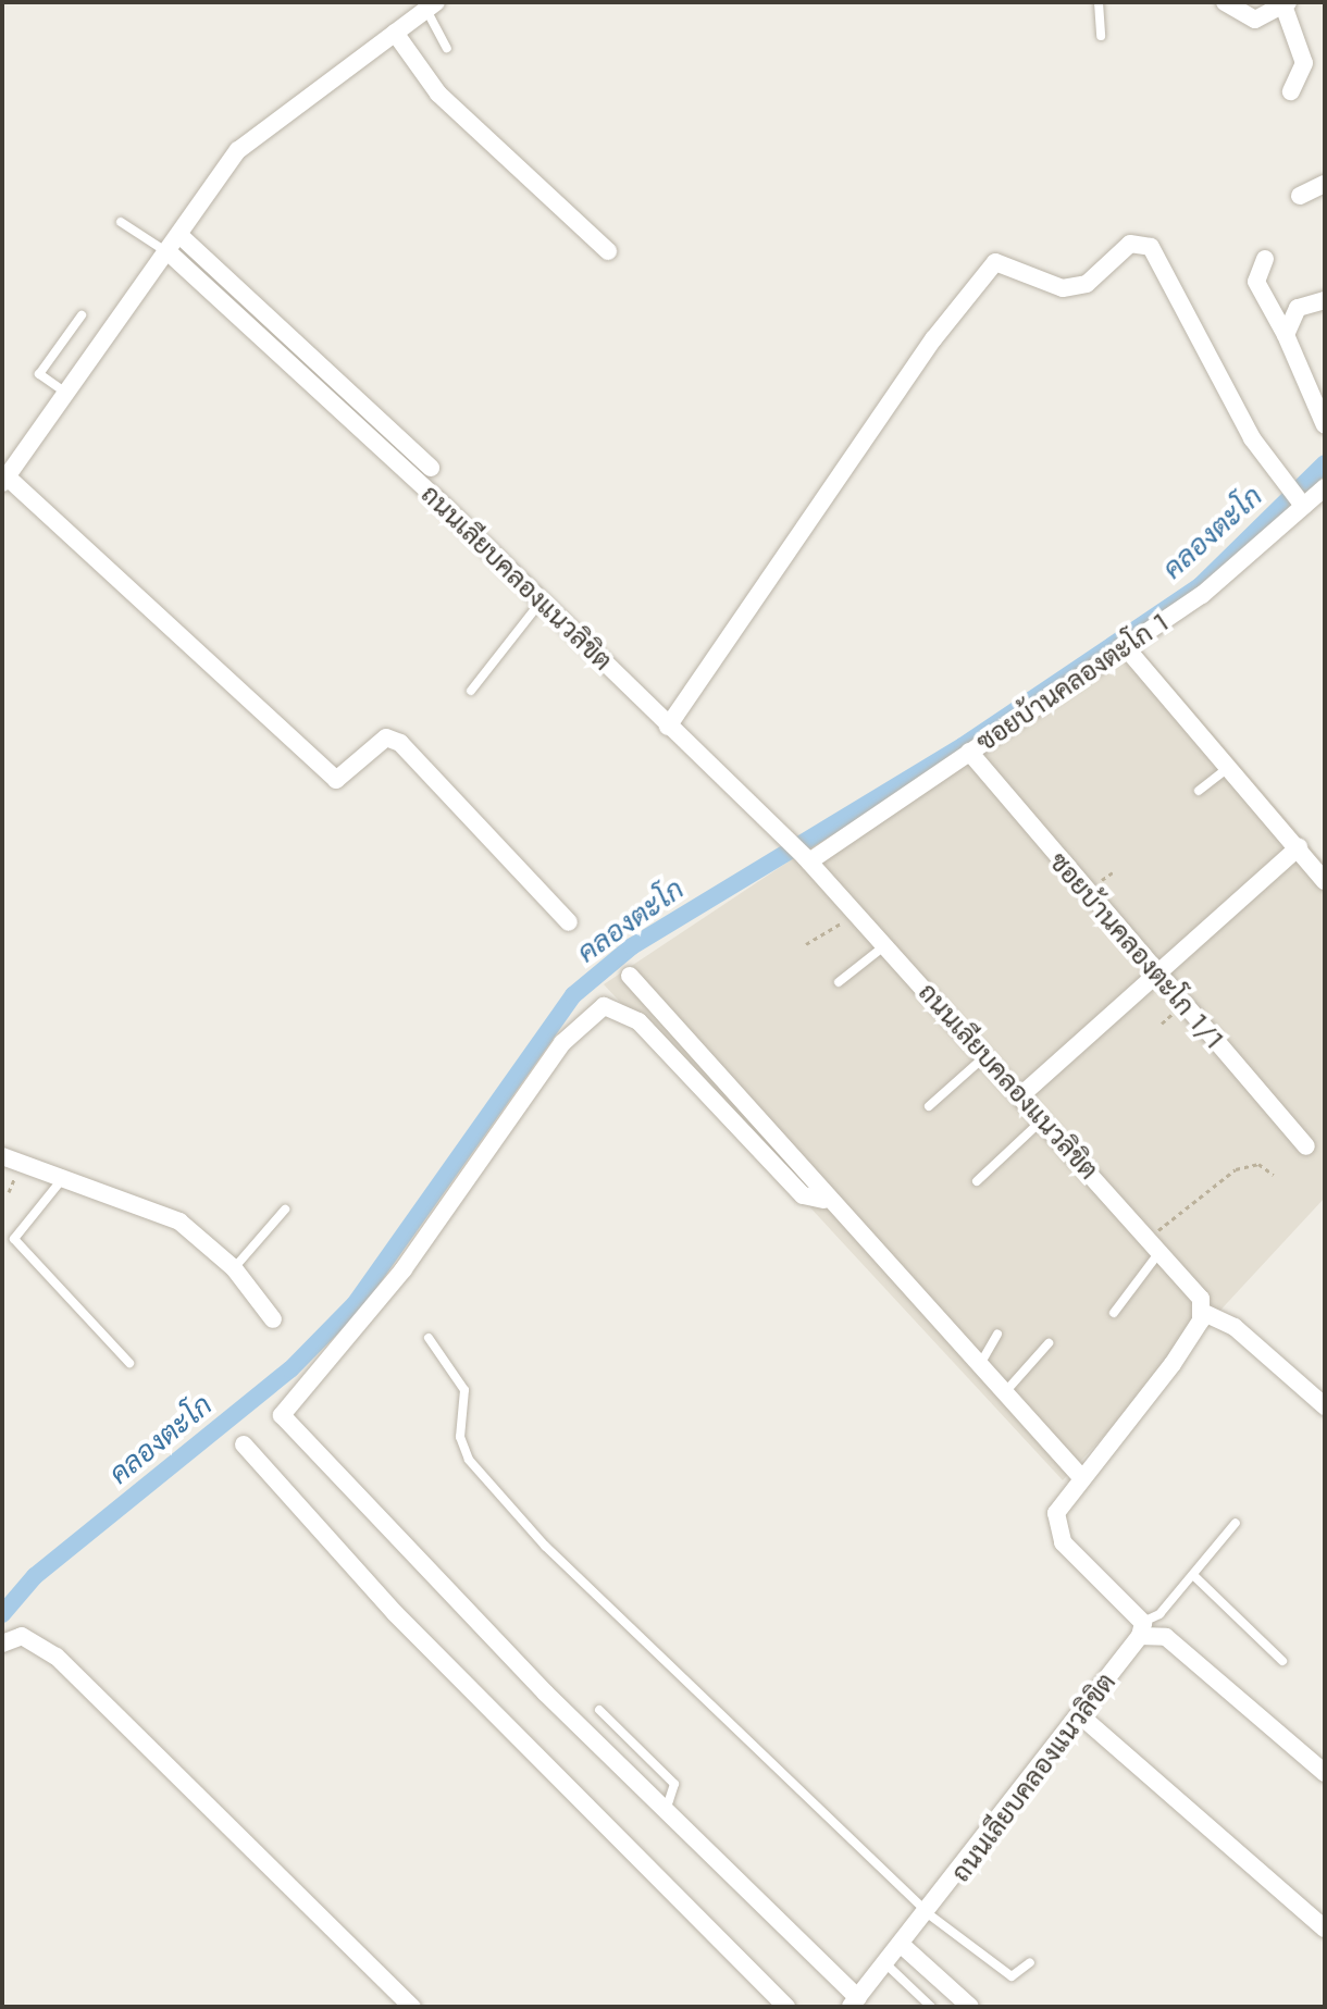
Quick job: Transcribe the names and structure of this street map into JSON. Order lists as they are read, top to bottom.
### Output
{
  "streets": {
    "street": ["ถนนเลียบคลองแนวลิขิต", "ซอยบ้านคลองตะโก 1", "ซอยบ้านคลองตะโก 1/1"]
  },
  "crossings": [
    ["ถนนเลียบคลองแนวลิขิต", "ซอยบ้านคลองตะโก 1"],
    ["ซอยบ้านคลองตะโก 1", "ซอยบ้านคลองตะโก 1/1"]
  ],
  "water": ["คลองตะโก"]
}
